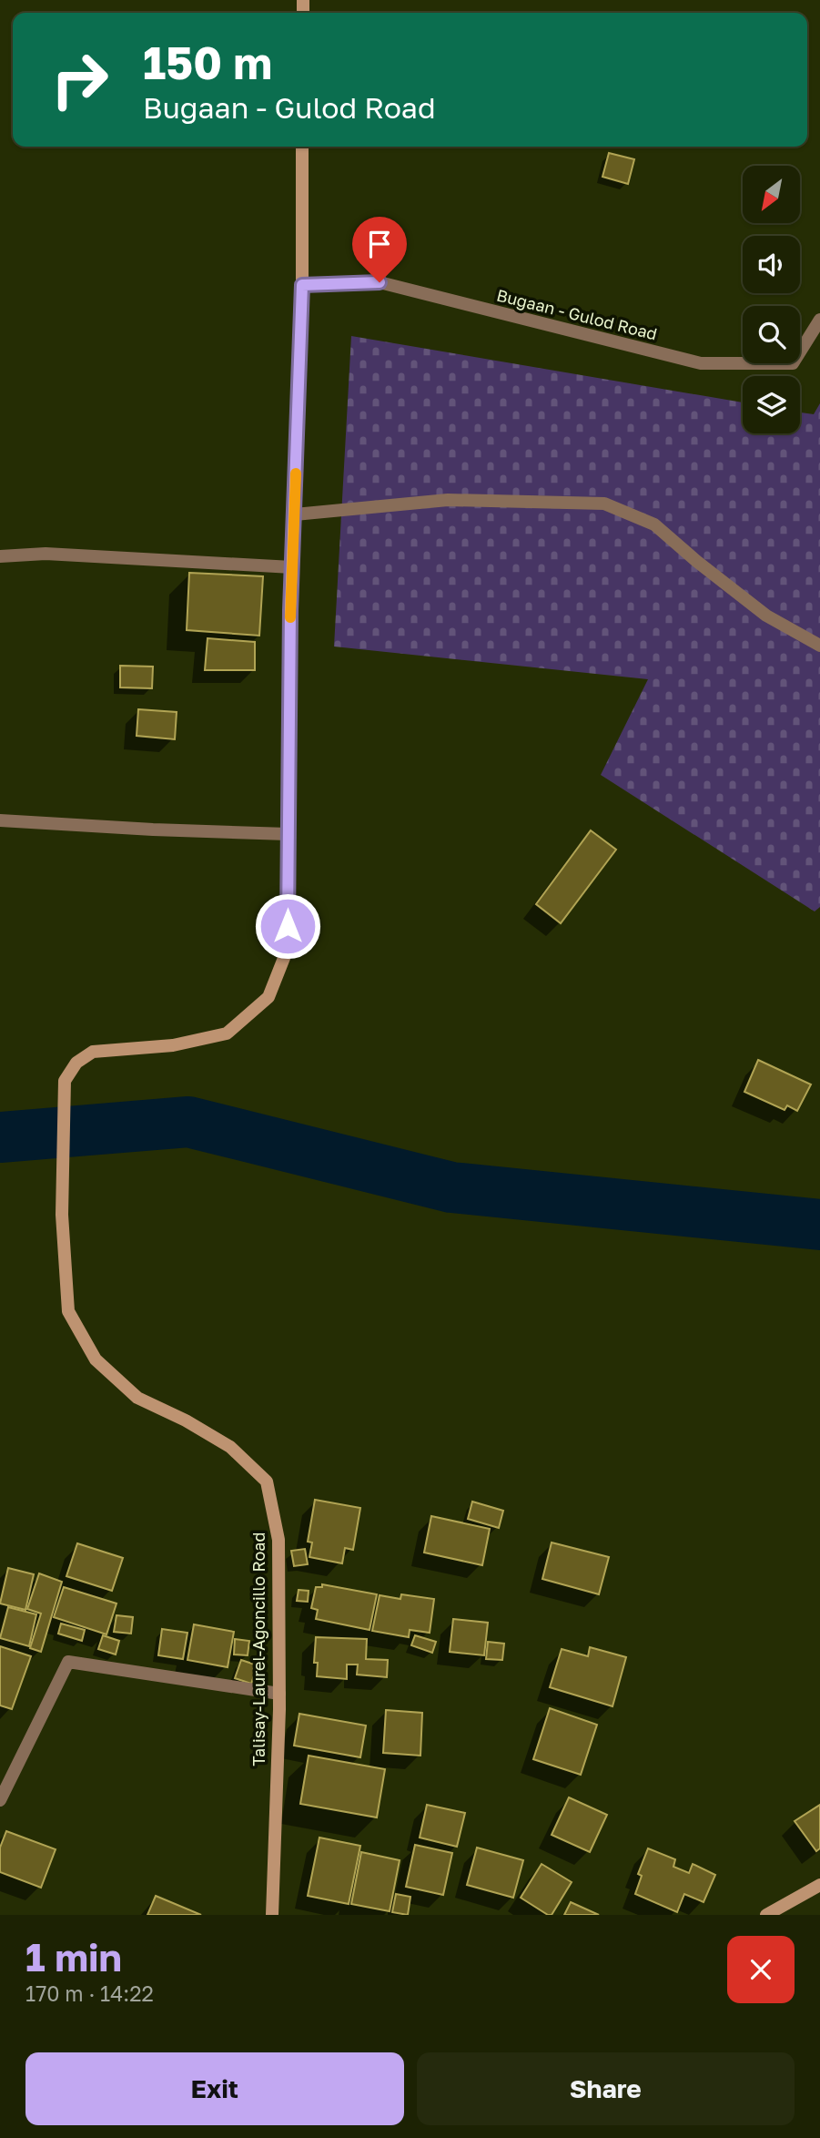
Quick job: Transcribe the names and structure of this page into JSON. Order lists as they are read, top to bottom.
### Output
{
  "streets": {
    "main road": ["Talisay-Laurel-Agoncillo Road"],
    "street": ["Bugaan - Gulod Road"]
  },
  "crossings": [
    ["Bugaan - Gulod Road", "Talisay-Laurel-Agoncillo Road"]
  ],
  "north": "bottom left",
  "page": {
    "turn": ["150 m", "Bugaan - Gulod Road"],
    "heading": ["1 min", "170 m · 14:22"],
    "buttons": ["Exit", "Share"]
  }
}
